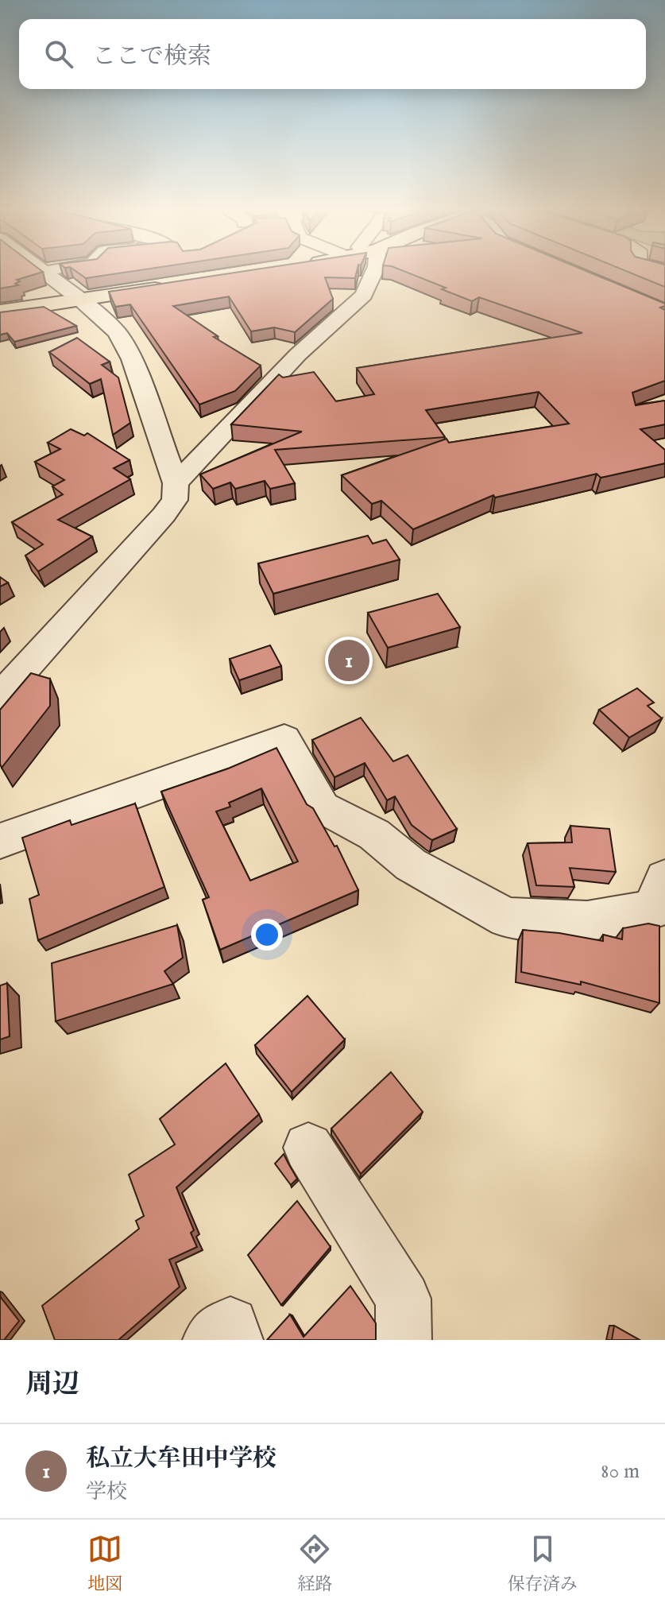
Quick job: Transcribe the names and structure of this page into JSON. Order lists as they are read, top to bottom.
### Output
{
  "page": {
    "search": "ここで検索",
    "pins": "1",
    "heading": "周辺",
    "list": [
      {
        "mark": "1",
        "name": "私立大牟田中学校",
        "note": "学校",
        "value": "80 m"
      }
    ],
    "nav": ["地図", "経路", "保存済み"]
  }
}
